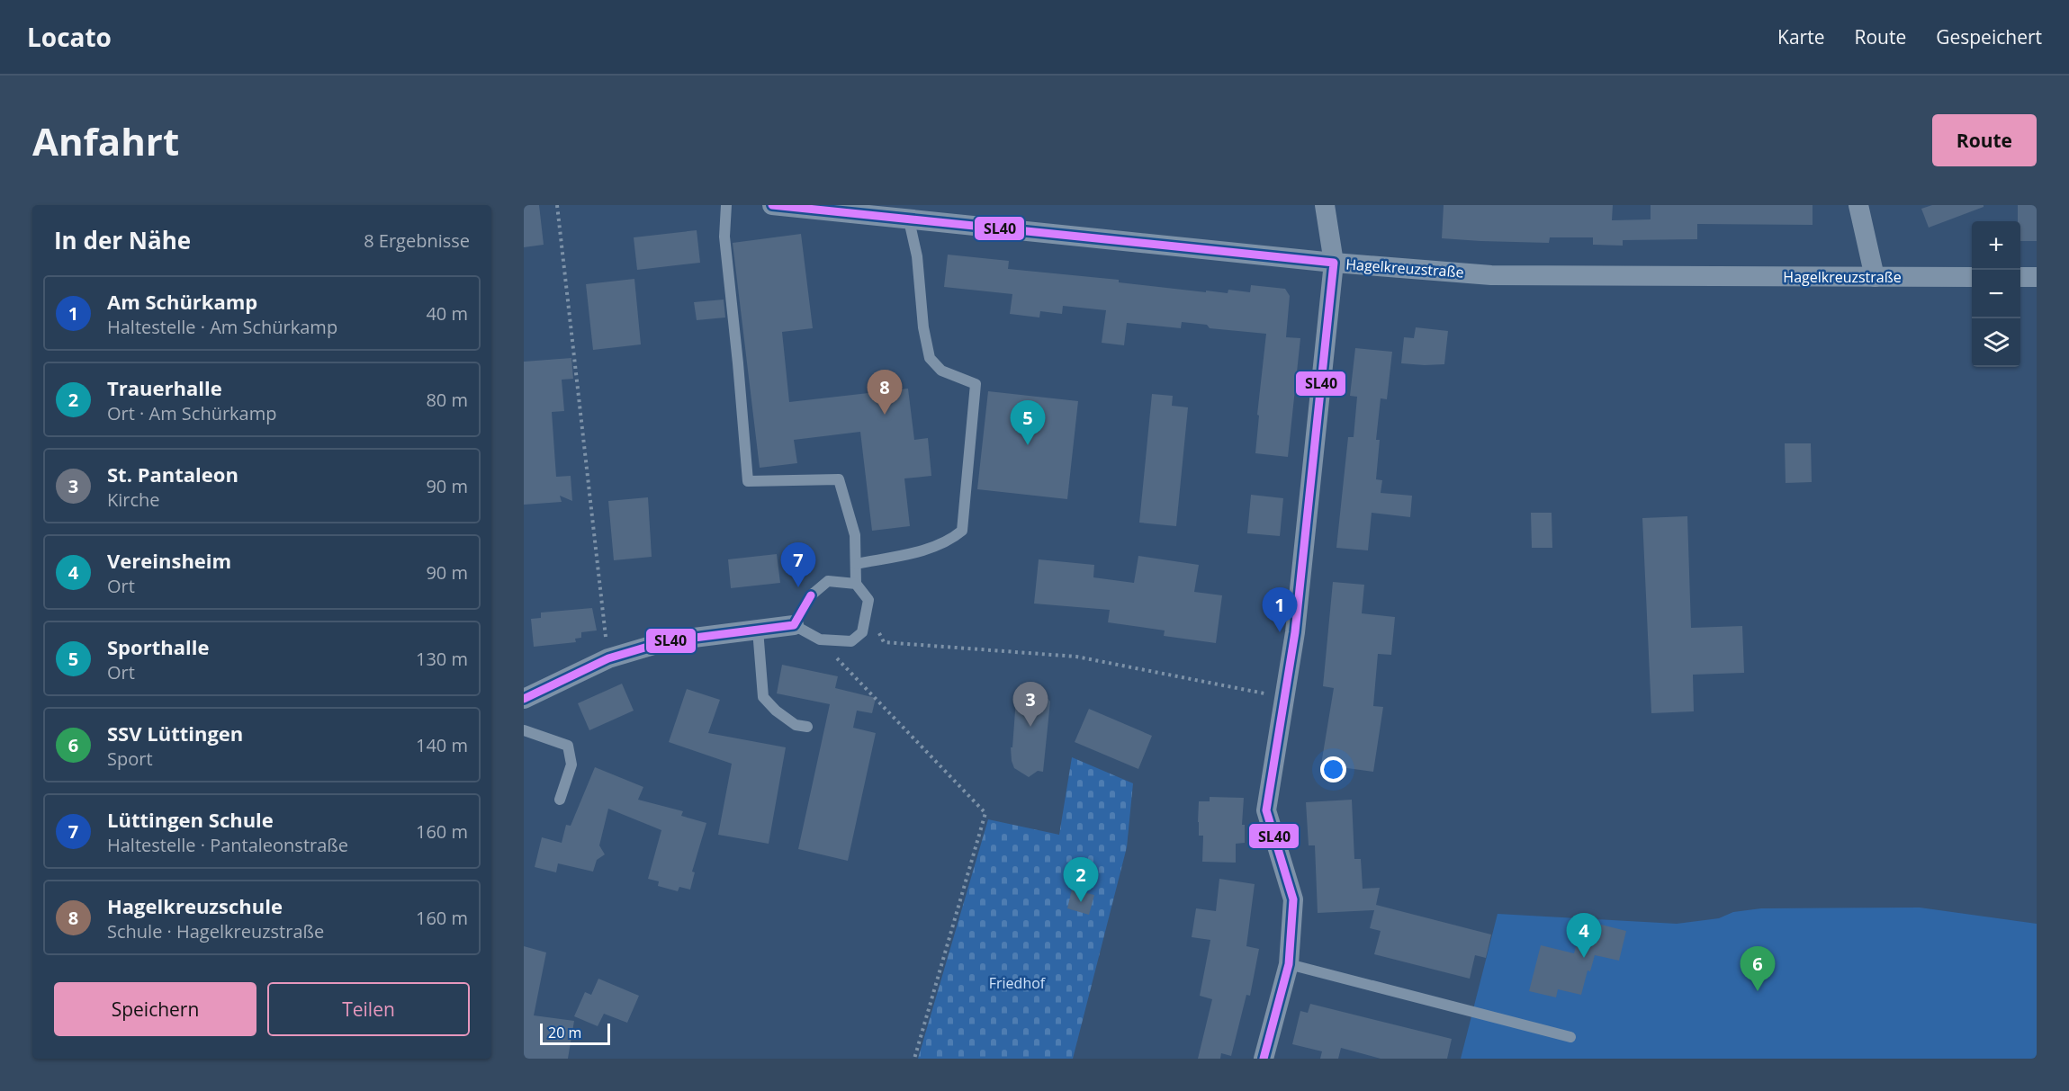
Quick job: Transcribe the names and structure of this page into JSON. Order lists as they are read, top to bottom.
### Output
{
  "streets": {
    "street": ["Hagelkreuzstraße"]
  },
  "parks": ["Friedhof"],
  "lines": ["transit line SL40"],
  "scale_bar": "20 m",
  "page": {
    "header": "Locato",
    "nav": ["Karte", "Route", "Gespeichert"],
    "buttons": [
      "Route",
      ["Speichern", "Teilen"]
    ],
    "title": "Anfahrt",
    "heading": ["In der Nähe", "8 Ergebnisse"],
    "map_buttons": ["+", "−"],
    "list": [
      {
        "mark": "1",
        "name": "Am Schürkamp",
        "note": "Haltestelle · Am Schürkamp",
        "value": "40 m"
      },
      {
        "mark": "2",
        "name": "Trauerhalle",
        "note": "Ort · Am Schürkamp",
        "value": "80 m"
      },
      {
        "mark": "3",
        "name": "St. Pantaleon",
        "note": "Kirche",
        "value": "90 m"
      },
      {
        "mark": "4",
        "name": "Vereinsheim",
        "note": "Ort",
        "value": "90 m"
      },
      {
        "mark": "5",
        "name": "Sporthalle",
        "note": "Ort",
        "value": "130 m"
      },
      {
        "mark": "6",
        "name": "SSV Lüttingen",
        "note": "Sport",
        "value": "140 m"
      },
      {
        "mark": "7",
        "name": "Lüttingen Schule",
        "note": "Haltestelle · Pantaleonstraße",
        "value": "160 m"
      },
      {
        "mark": "8",
        "name": "Hagelkreuzschule",
        "note": "Schule · Hagelkreuzstraße",
        "value": "160 m"
      }
    ],
    "pins": [
      "8",
      "5",
      "7",
      "1",
      "3",
      "2",
      "4",
      "6"
    ],
    "scale": "20 m"
  }
}
